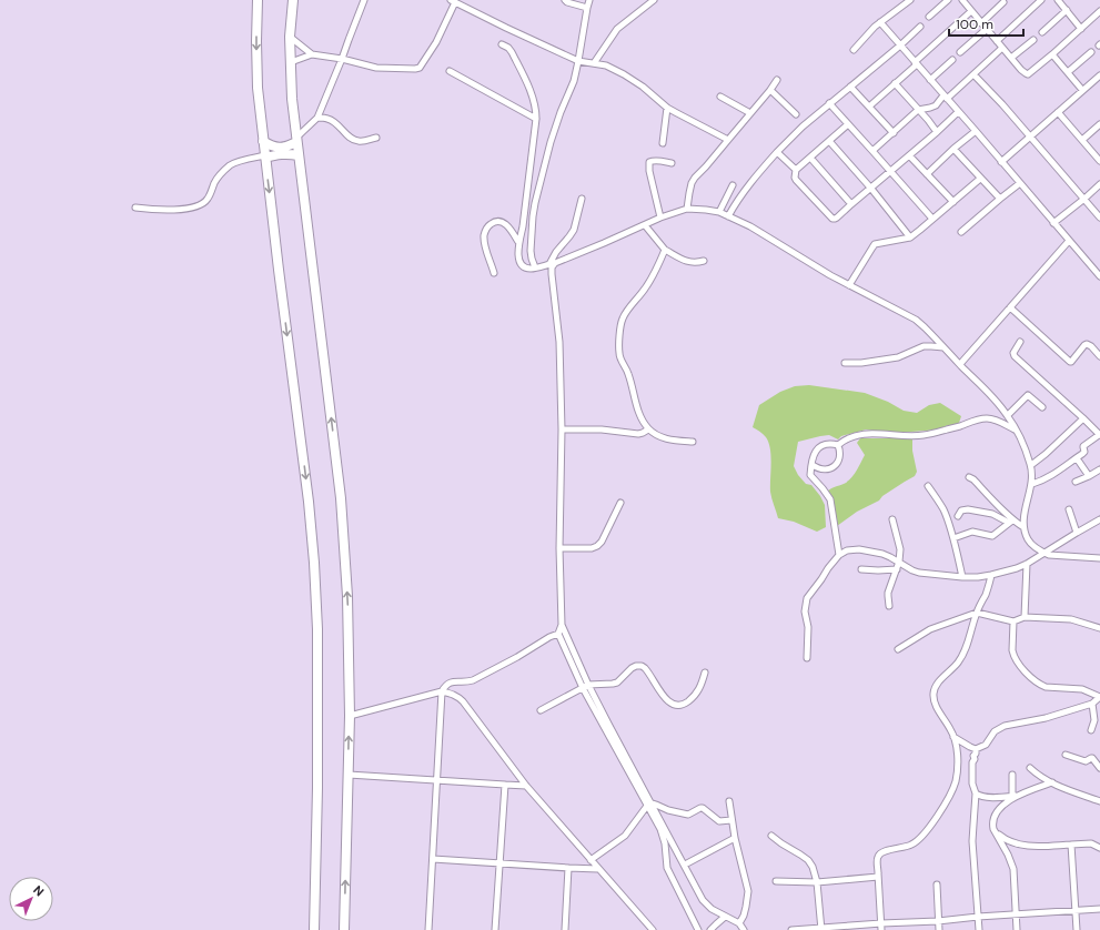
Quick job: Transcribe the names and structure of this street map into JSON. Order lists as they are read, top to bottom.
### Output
{
  "scale_bar": "100 m",
  "north": "top right"
}
